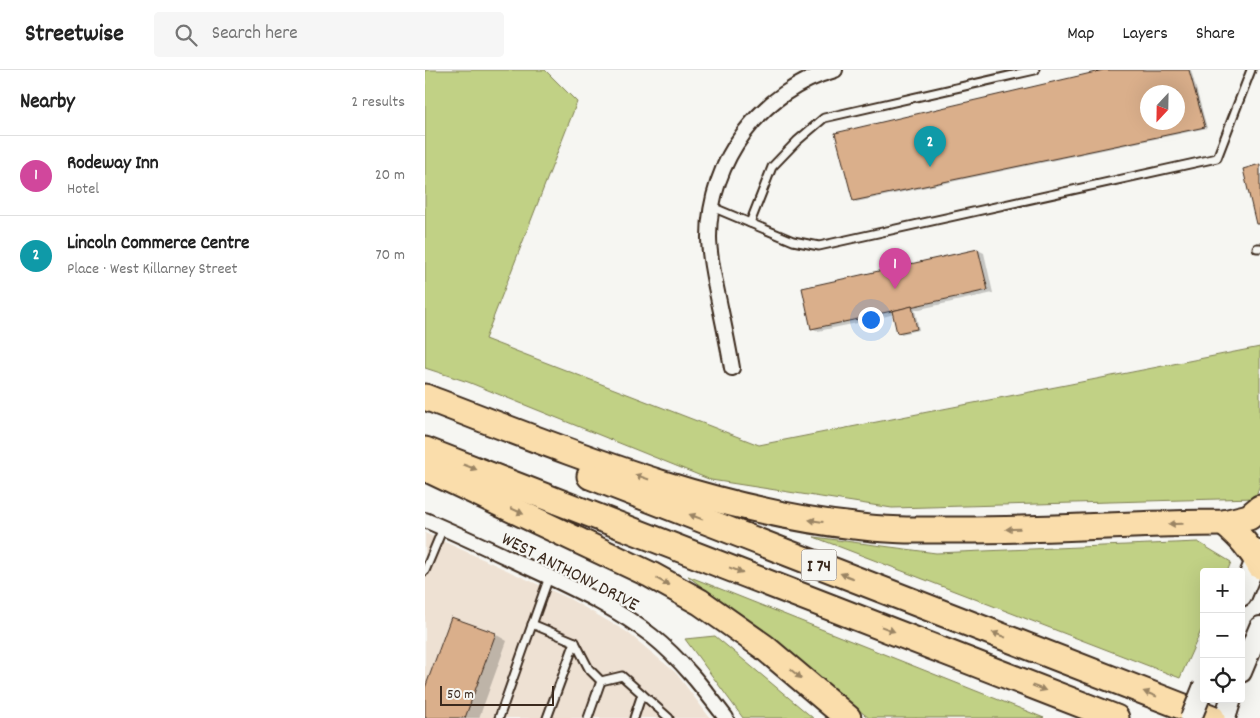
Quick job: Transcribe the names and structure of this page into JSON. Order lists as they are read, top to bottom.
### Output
{
  "streets": {
    "highway": ["I 74"],
    "street": ["WEST ANTHONY DRIVE"]
  },
  "scale_bar": "50 m",
  "north": "bottom",
  "page": {
    "header": "Streetwise",
    "search": "Search here",
    "nav": ["Map", "Layers", "Share"],
    "heading": ["Nearby", "2 results"],
    "pins": ["2", "1"],
    "list": [
      {
        "mark": "1",
        "name": "Rodeway Inn",
        "note": "Hotel",
        "value": "20 m"
      },
      {
        "mark": "2",
        "name": "Lincoln Commerce Centre",
        "note": "Place · West Killarney Street",
        "value": "70 m"
      }
    ],
    "map_buttons": ["+", "−"],
    "scale": "50 m"
  }
}
